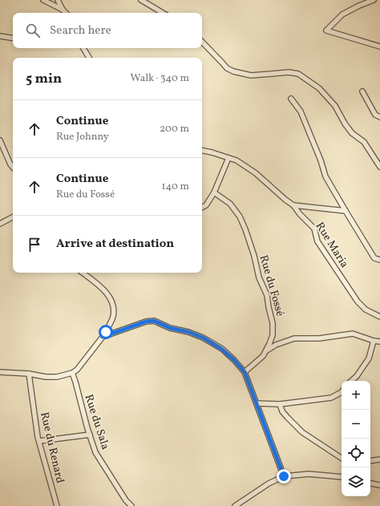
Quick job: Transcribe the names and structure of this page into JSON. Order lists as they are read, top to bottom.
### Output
{
  "streets": {
    "street": [
      "Rue Maria",
      "Rue du Fossé",
      "Rue du Sala",
      "Rue du Renard"
    ]
  },
  "page": {
    "search": "Search here",
    "heading": ["5 min", "Walk · 340 m"],
    "list": [
      ["Continue", "Rue Johnny", "200 m"],
      ["Continue", "Rue du Fossé", "140 m"],
      "Arrive at destination"
    ],
    "map_buttons": ["+", "−"]
  }
}
